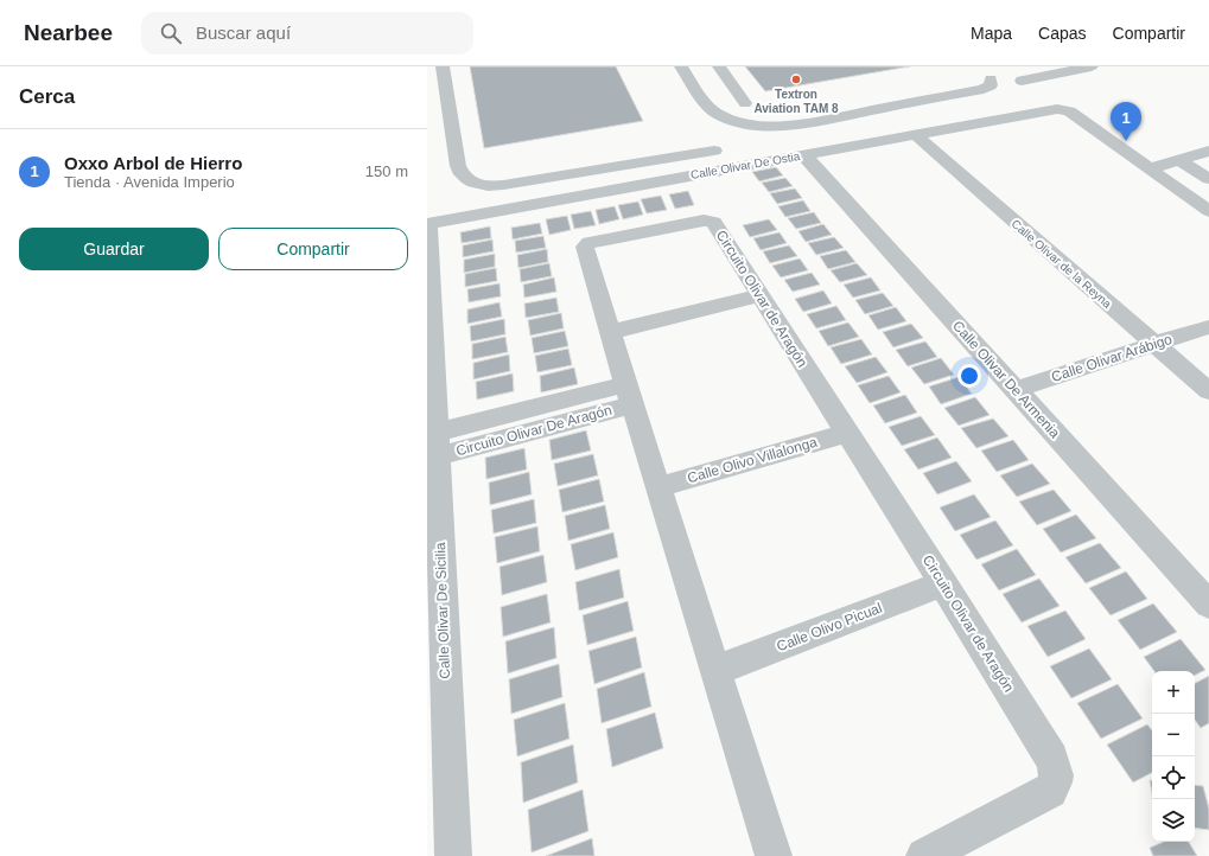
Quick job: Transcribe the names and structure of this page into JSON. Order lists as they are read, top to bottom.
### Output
{
  "streets": {
    "street": [
      "Calle Olivar De Ostia",
      "Calle Olivar de la Reyna",
      "Circuito Olivar de Aragón",
      "Calle Olivar Arábigo",
      "Calle Olivar De Armenia",
      "Circuito Olivar De Aragón",
      "Calle Olivo Villalonga",
      "Calle Olivar De Sicilia",
      "Calle Olivo Picual"
    ]
  },
  "crossings": [
    ["Calle Olivar De Ostia", "Calle Olivar de la Reyna"],
    ["Calle Olivar De Ostia", "Calle Olivar De Armenia"],
    ["Calle Olivar De Ostia", "Calle Olivar De Sicilia"],
    ["Calle Olivar de la Reyna", "Calle Olivar Arábigo"],
    ["Circuito Olivar de Aragón", "Circuito Olivar De Aragón"],
    ["Circuito Olivar de Aragón", "Calle Olivo Villalonga"],
    ["Circuito Olivar de Aragón", "Calle Olivo Picual"],
    ["Calle Olivar Arábigo", "Calle Olivar De Armenia"],
    ["Circuito Olivar De Aragón", "Calle Olivar De Sicilia"]
  ],
  "places": ["Textron Aviation TAM 8"],
  "page": {
    "header": "Nearbee",
    "search": "Buscar aquí",
    "nav": ["Mapa", "Capas", "Compartir"],
    "heading": "Cerca",
    "pins": "1",
    "list": [
      {
        "mark": "1",
        "name": "Oxxo Arbol de Hierro",
        "note": "Tienda · Avenida Imperio",
        "value": "150 m"
      }
    ],
    "buttons": ["Guardar", "Compartir"],
    "map_buttons": ["+", "−"]
  }
}
